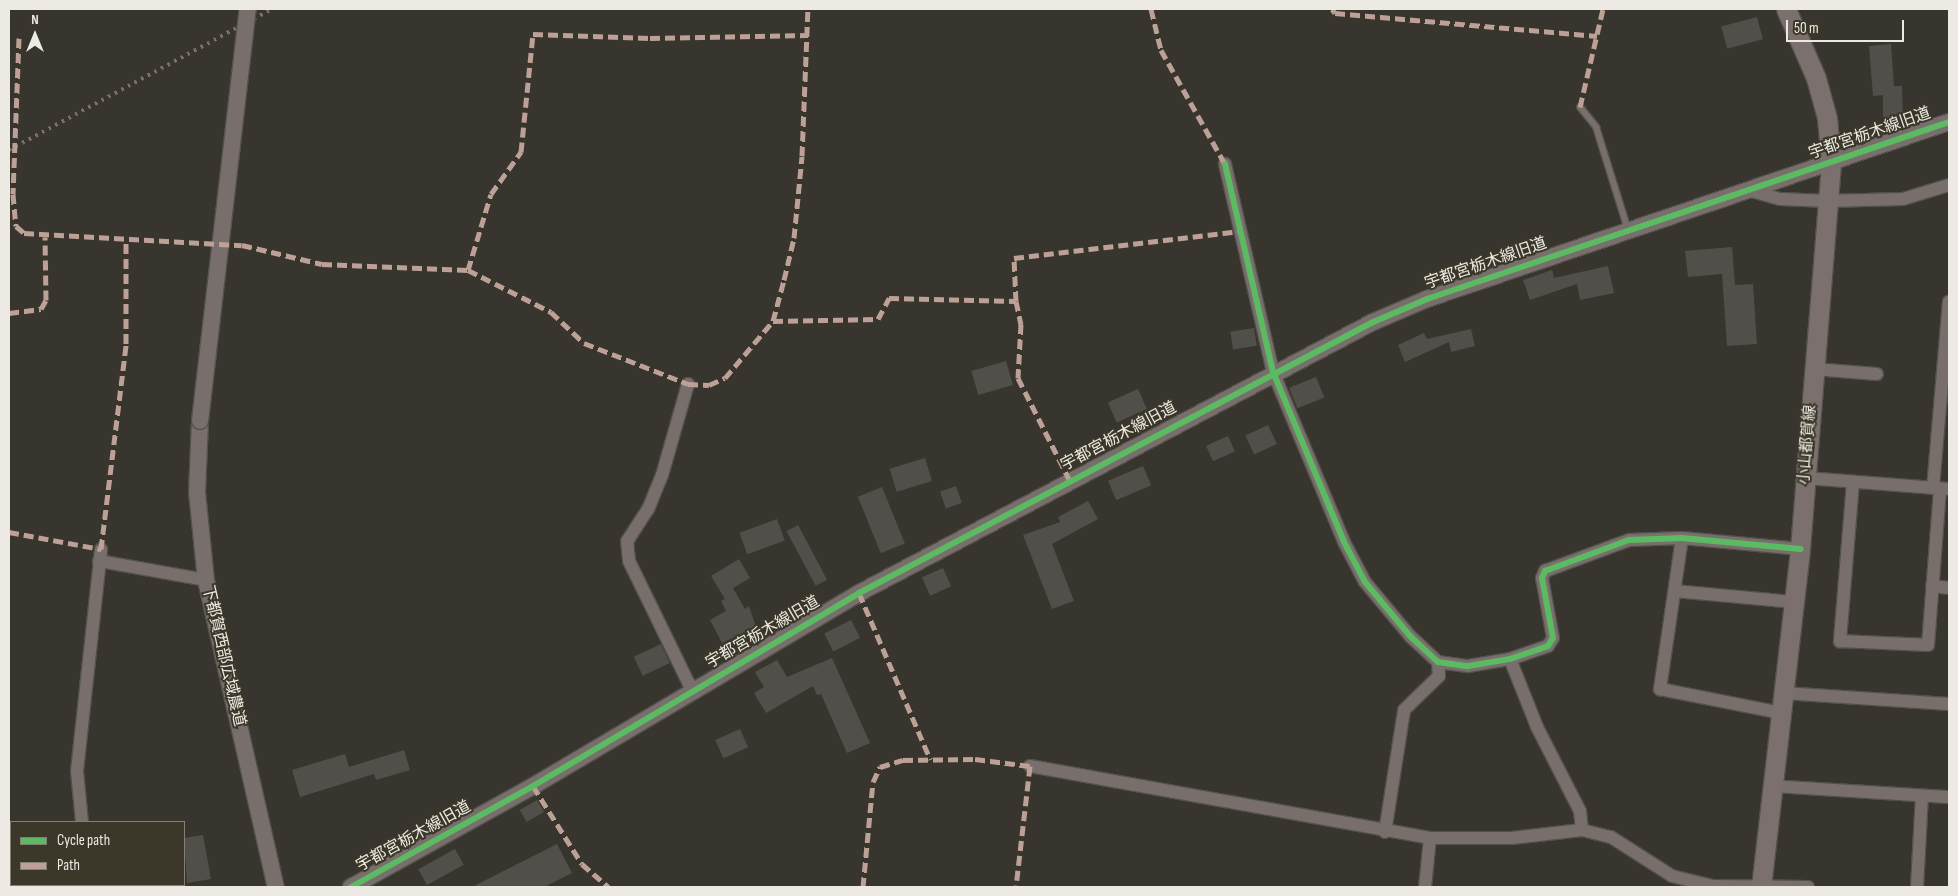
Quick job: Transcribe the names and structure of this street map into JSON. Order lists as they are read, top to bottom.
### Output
{
  "streets": {
    "main road": ["小山都賀線"],
    "street": ["宇都宮栃木線旧道", "下都賀西部広域農道"]
  },
  "crossings": [
    ["宇都宮栃木線旧道", "小山都賀線"]
  ],
  "legend": ["Cycle path", "Path"],
  "scale_bar": "50 m",
  "north": "top"
}
